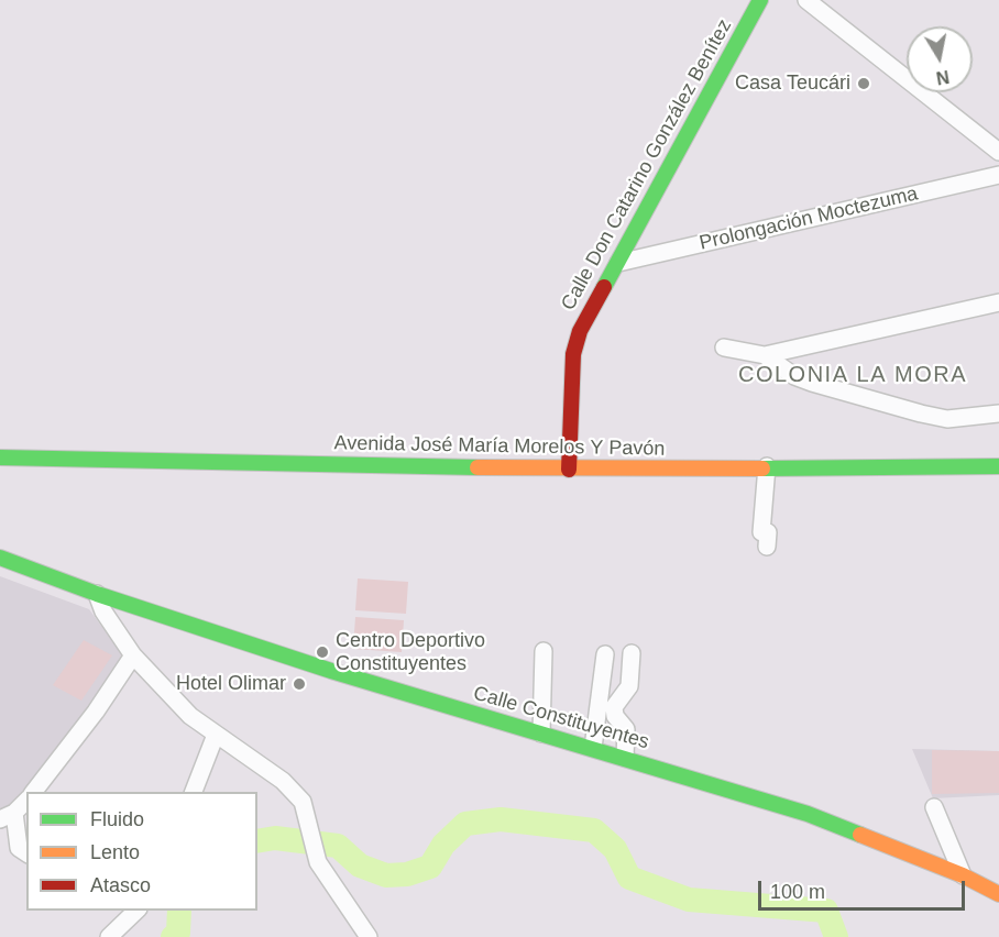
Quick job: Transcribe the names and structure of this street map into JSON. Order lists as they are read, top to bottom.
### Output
{
  "streets": {
    "main road": ["Calle Don Catarino González Benítez", "Avenida José María Morelos Y Pavón", "Calle Constituyentes"],
    "street": ["Prolongación Moctezuma"]
  },
  "crossings": [
    ["Calle Don Catarino González Benítez", "Prolongación Moctezuma"],
    ["Calle Don Catarino González Benítez", "Avenida José María Morelos Y Pavón"]
  ],
  "districts": ["COLONIA LA MORA"],
  "places": ["Casa Teucári", "Centro Deportivo Constituyentes", "Hotel Olimar"],
  "legend": ["Fluido", "Lento", "Atasco"],
  "scale_bar": "100 m",
  "north": "bottom"
}
